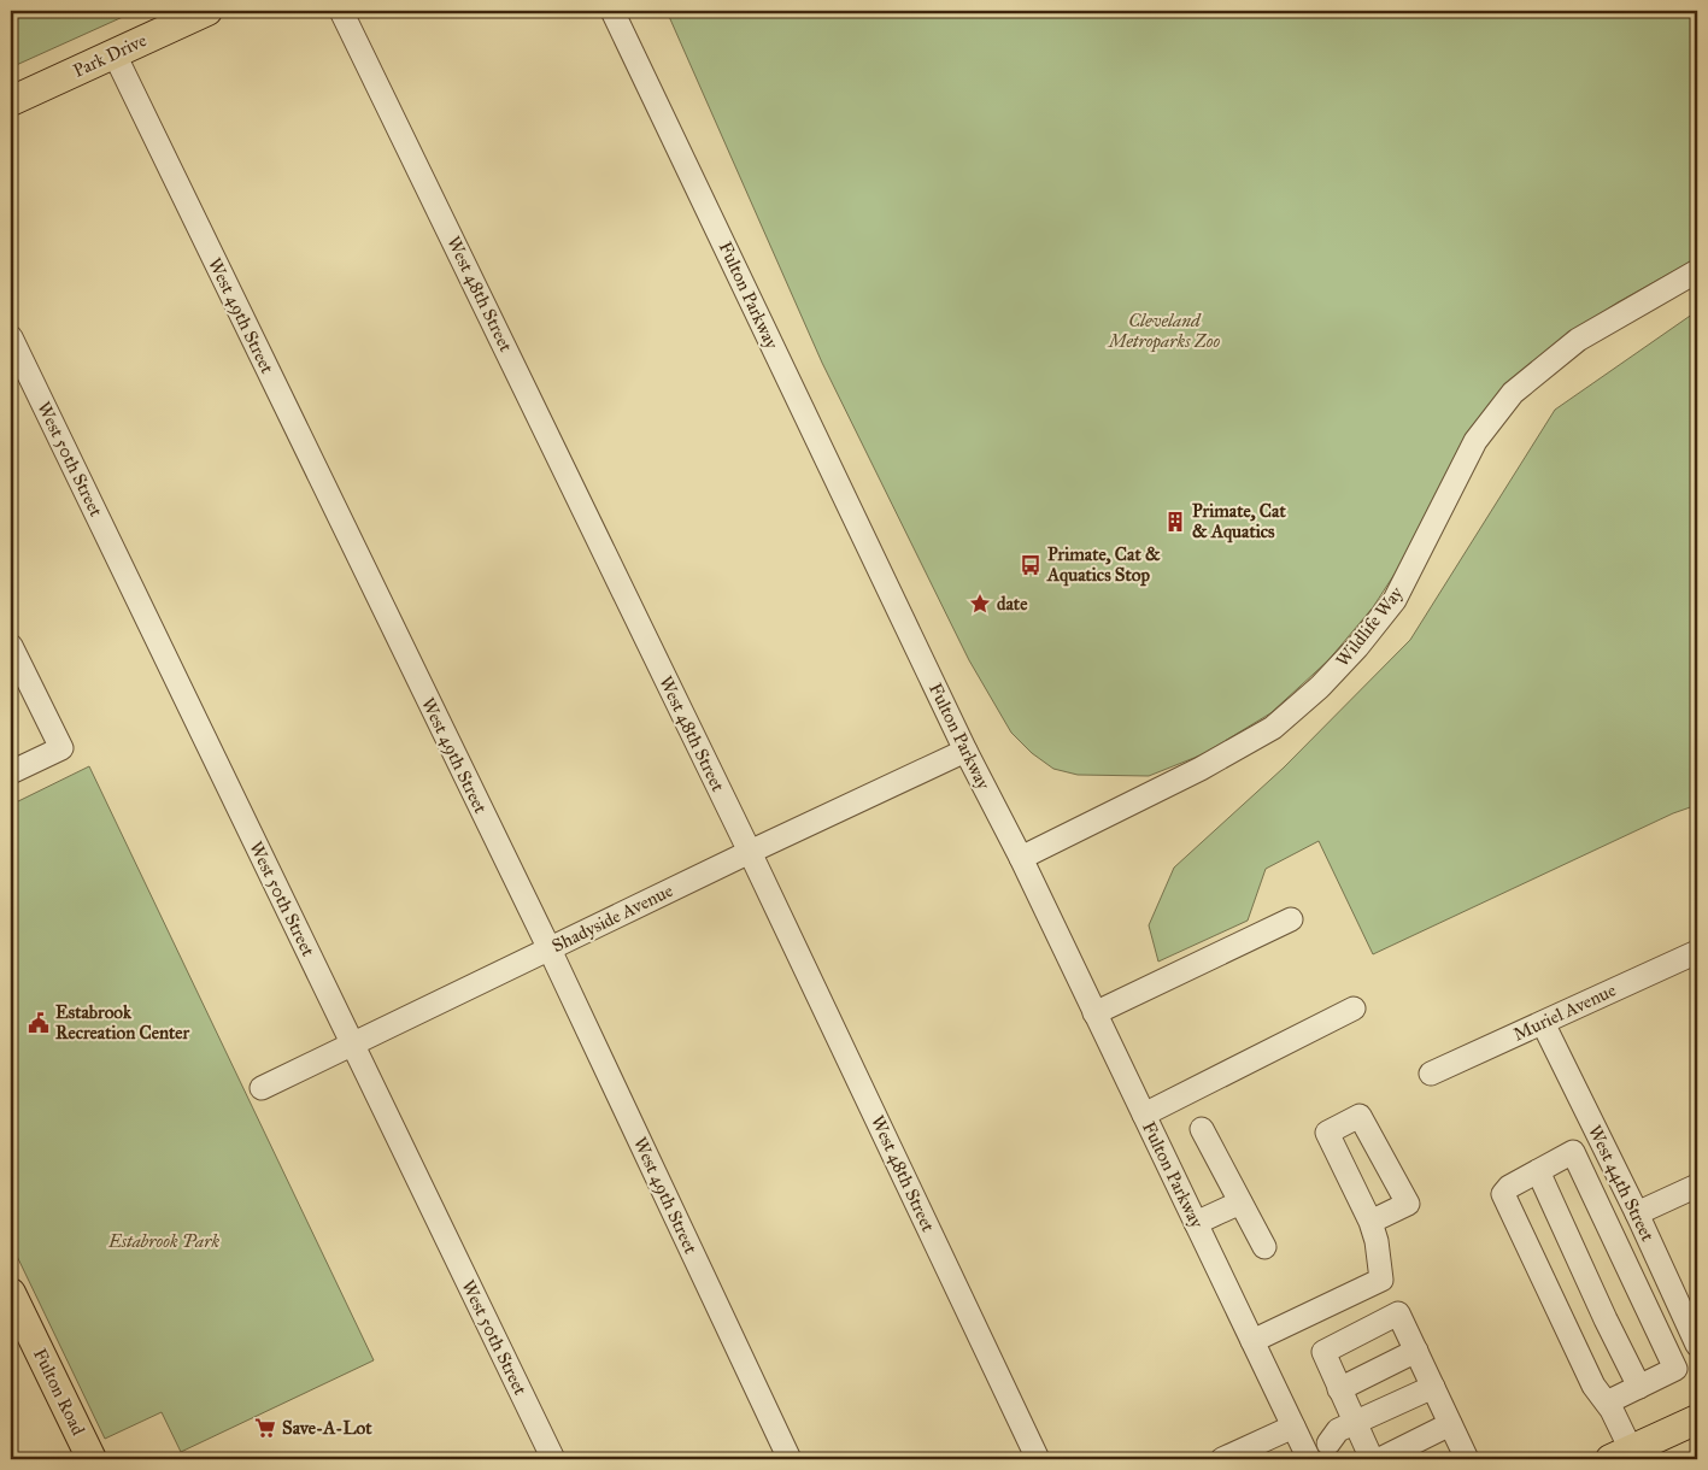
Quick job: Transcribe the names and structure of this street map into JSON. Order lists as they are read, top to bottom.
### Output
{
  "streets": {
    "main road": ["Park Drive", "Fulton Road"],
    "street": [
      "West 48th Street",
      "Fulton Parkway",
      "West 49th Street",
      "West 50th Street",
      "Wildlife Way",
      "Shadyside Avenue",
      "Muriel Avenue",
      "West 44th Street"
    ]
  },
  "crossings": [
    ["Park Drive", "West 49th Street"],
    ["West 48th Street", "Shadyside Avenue"],
    ["Fulton Parkway", "Wildlife Way"],
    ["Fulton Parkway", "Shadyside Avenue"],
    ["West 49th Street", "Shadyside Avenue"],
    ["West 50th Street", "Shadyside Avenue"],
    ["Muriel Avenue", "West 44th Street"]
  ],
  "parks": ["Cleveland Metroparks Zoo", "Estabrook Park"],
  "places": {
    "building": ["Primate, Cat & Aquatics"],
    "bus stop": ["Primate, Cat & Aquatics Stop"],
    "place": ["date"],
    "public building": ["Estabrook Recreation Center"],
    "supermarket": ["Save-A-Lot"]
  }
}
